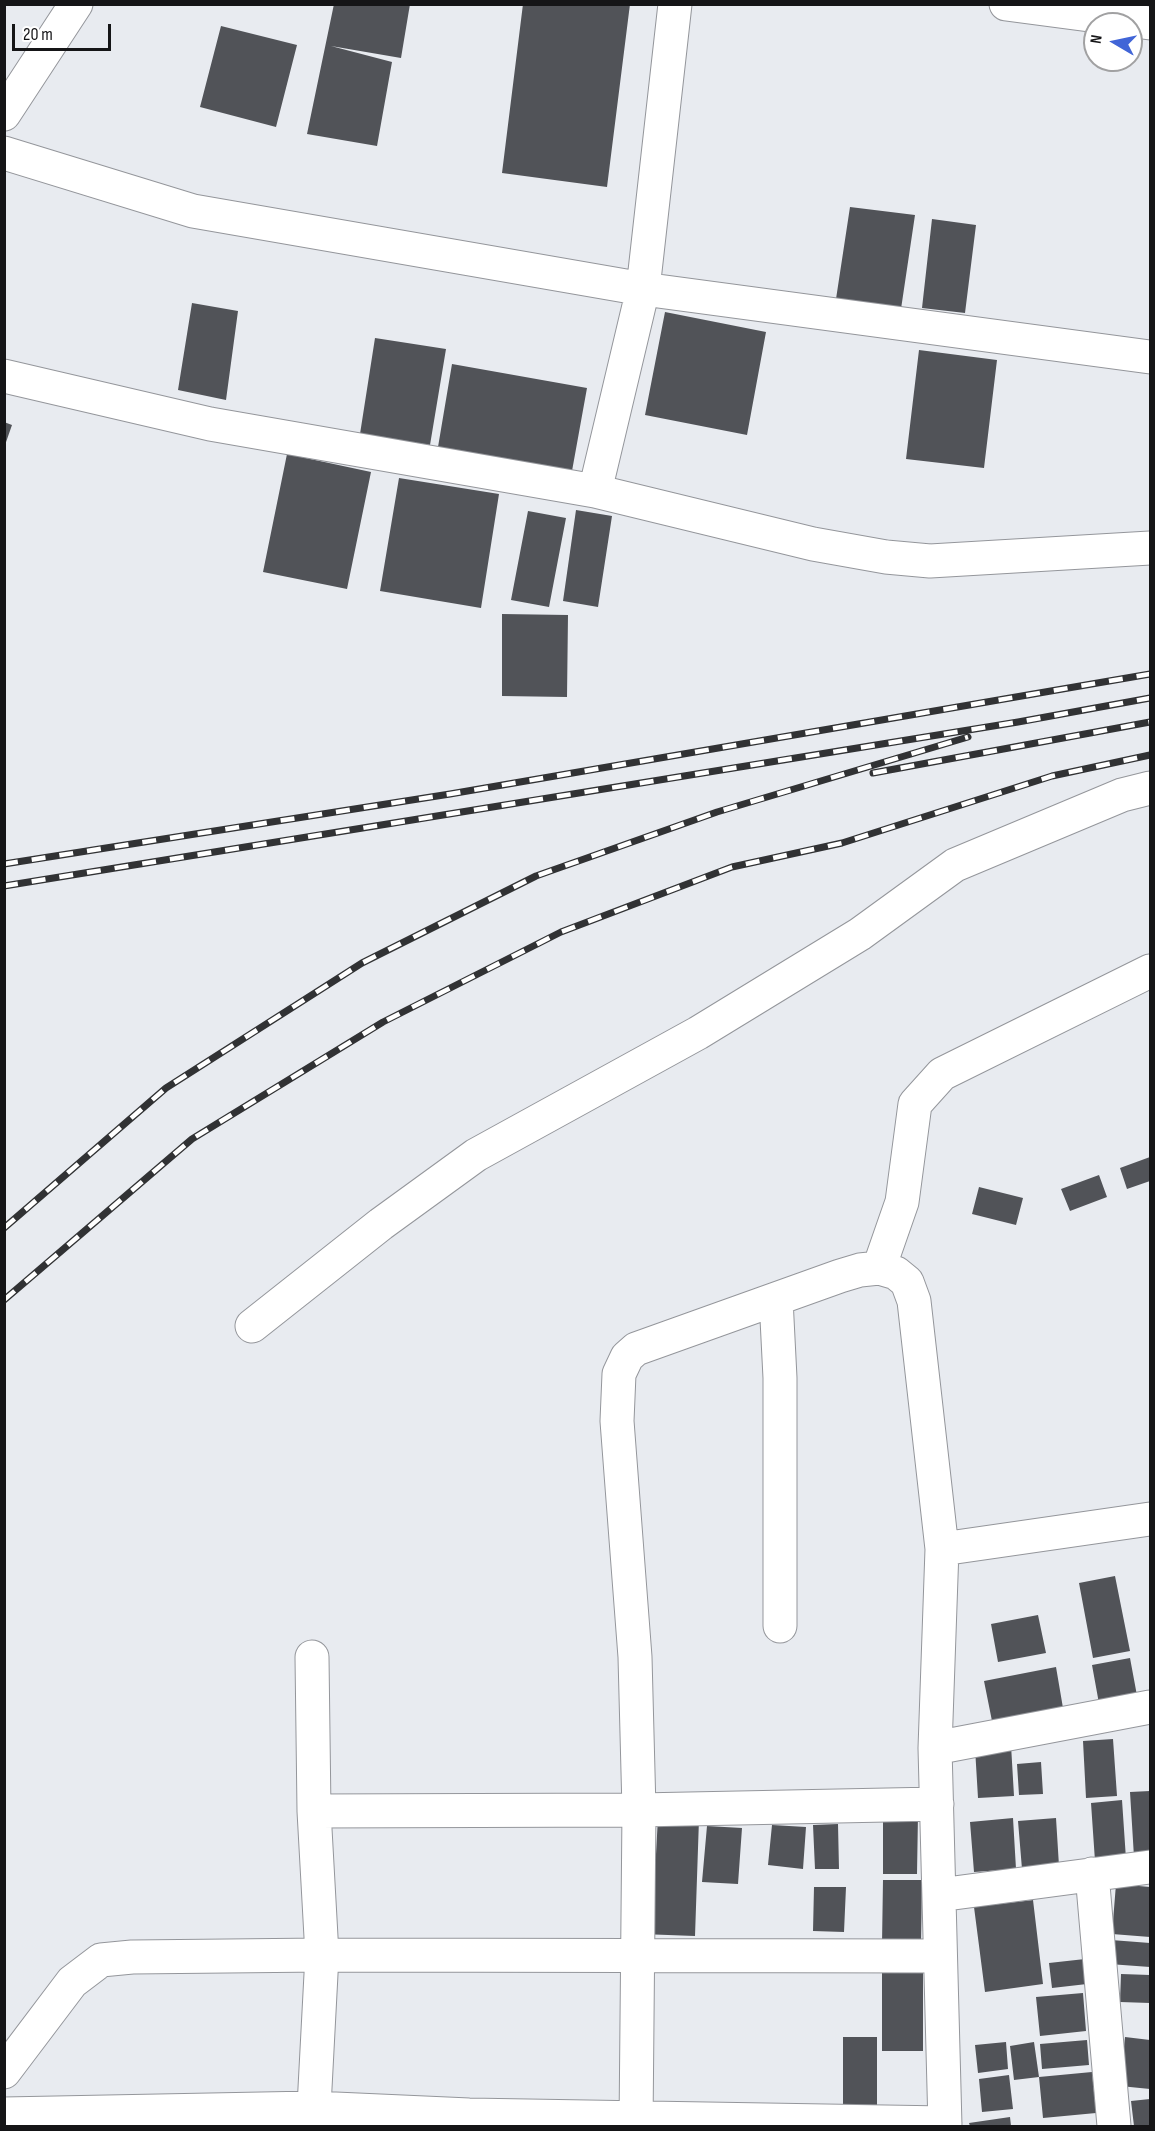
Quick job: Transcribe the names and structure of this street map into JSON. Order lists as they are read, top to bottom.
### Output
{
  "scale_bar": "20 m",
  "north": "left"
}
